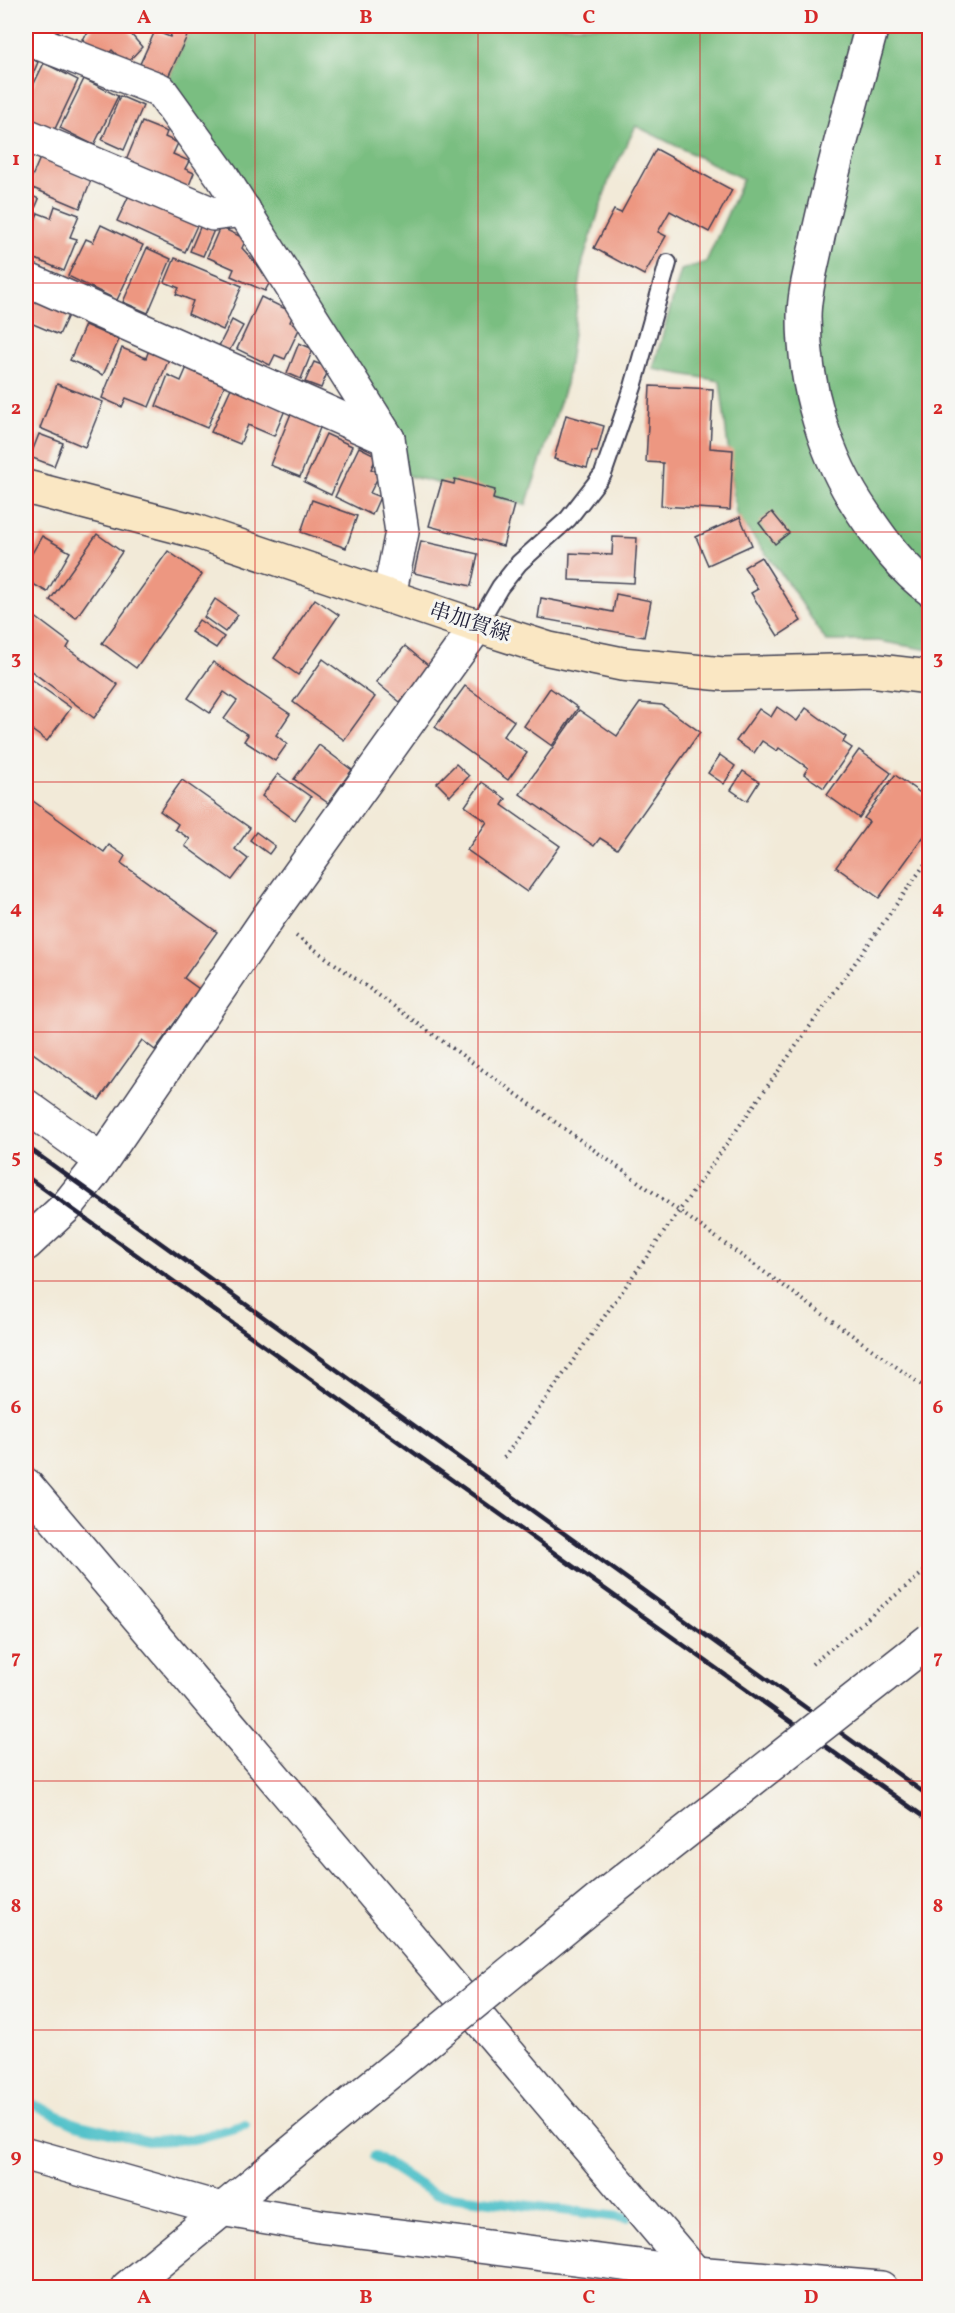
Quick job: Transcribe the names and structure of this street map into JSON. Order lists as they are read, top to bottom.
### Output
{
  "streets": {
    "main road": ["串加賀線"]
  },
  "grid": {
    "columns": [
      "A",
      "B",
      "C",
      "D"
    ],
    "rows": [
      "1",
      "2",
      "3",
      "4",
      "5",
      "6",
      "7",
      "8",
      "9"
    ]
  }
}
